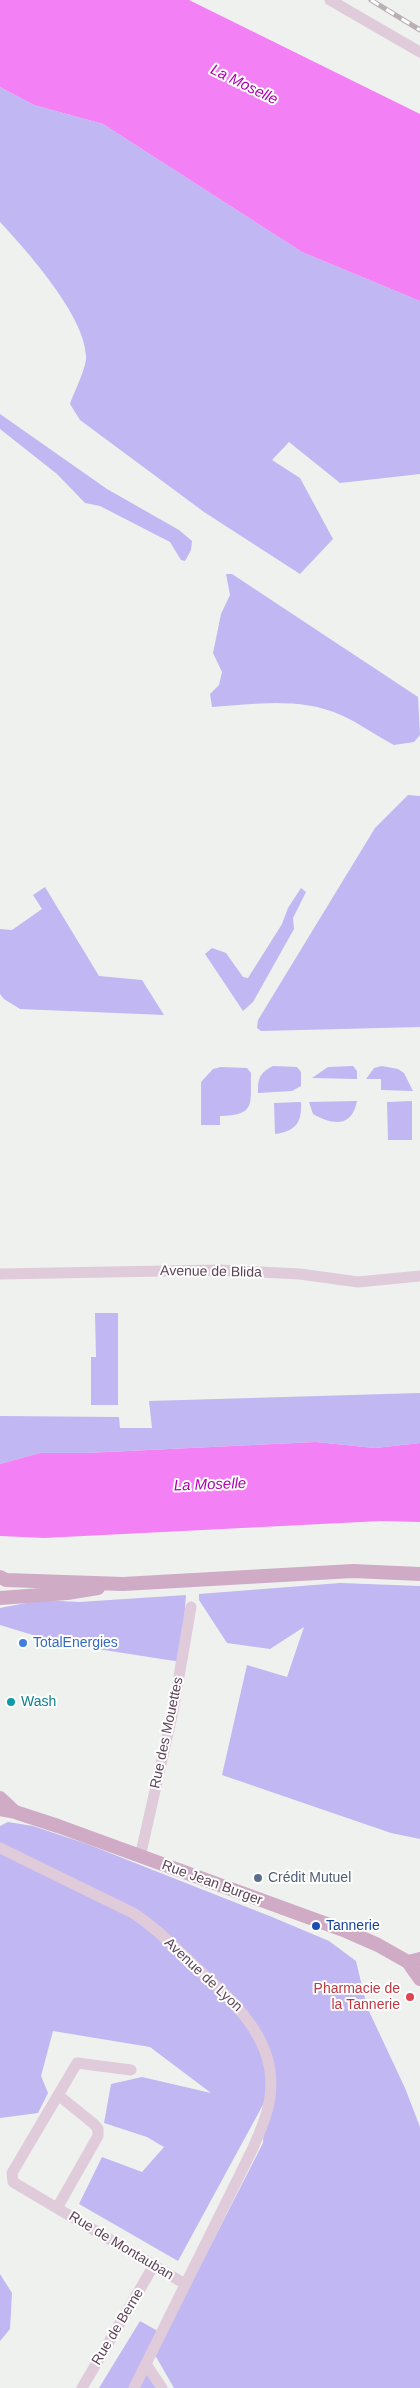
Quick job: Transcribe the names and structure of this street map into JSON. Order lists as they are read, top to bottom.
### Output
{
  "streets": {
    "main road": ["Rue Jean Burger"],
    "street": [
      "Avenue de Blida",
      "Rue des Mouettes",
      "Avenue de Lyon",
      "Rue de Montauban",
      "Rue de Berne"
    ]
  },
  "crossings": [
    ["Rue des Mouettes", "Rue Jean Burger"],
    ["Avenue de Lyon", "Rue de Montauban"],
    ["Rue de Montauban", "Rue de Berne"]
  ],
  "water": ["La Moselle"],
  "places": [
    "TotalEnergies",
    "Wash",
    "Crédit Mutuel",
    "Tannerie",
    "Pharmacie de la Tannerie"
  ]
}
